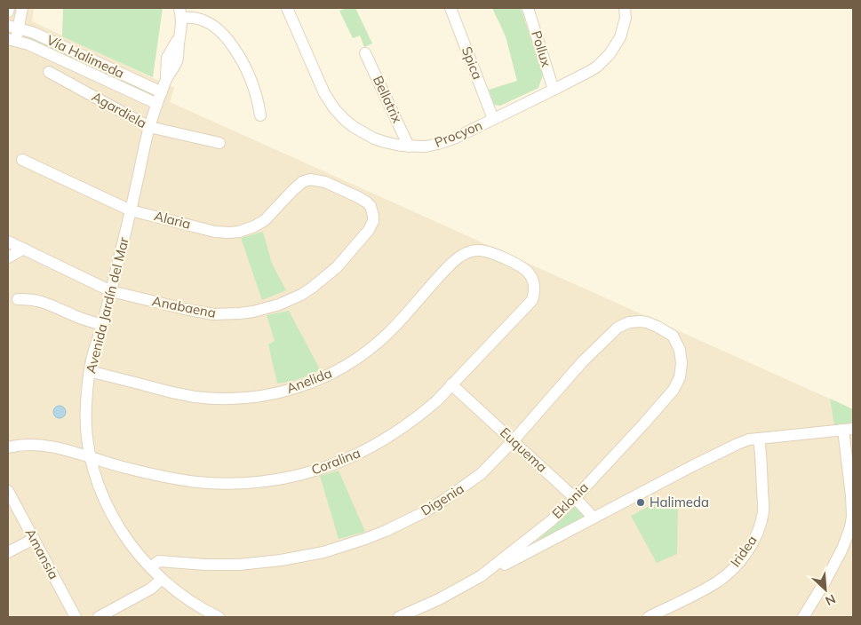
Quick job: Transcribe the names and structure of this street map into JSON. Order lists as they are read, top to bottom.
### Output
{
  "streets": {
    "street": [
      "Pollux",
      "Vía Halimeda",
      "Spica",
      "Bellatrix",
      "Agardiela",
      "Procyon",
      "Alaria",
      "Avenida Jardín del Mar",
      "Anabaena",
      "Anelida",
      "Euquema",
      "Coralina",
      "Digenia",
      "Eklonia",
      "Iridea",
      "Amansia"
    ]
  },
  "crossings": [
    ["Pollux", "Procyon"],
    ["Vía Halimeda", "Avenida Jardín del Mar"],
    ["Spica", "Procyon"],
    ["Bellatrix", "Procyon"],
    ["Agardiela", "Avenida Jardín del Mar"],
    ["Alaria", "Avenida Jardín del Mar"],
    ["Alaria", "Anabaena"],
    ["Avenida Jardín del Mar", "Anabaena"],
    ["Avenida Jardín del Mar", "Anelida"],
    ["Avenida Jardín del Mar", "Coralina"],
    ["Avenida Jardín del Mar", "Digenia"],
    ["Anelida", "Coralina"],
    ["Euquema", "Coralina"],
    ["Euquema", "Digenia"],
    ["Euquema", "Eklonia"],
    ["Digenia", "Eklonia"]
  ],
  "places": ["Halimeda"],
  "north": "bottom right"
}
